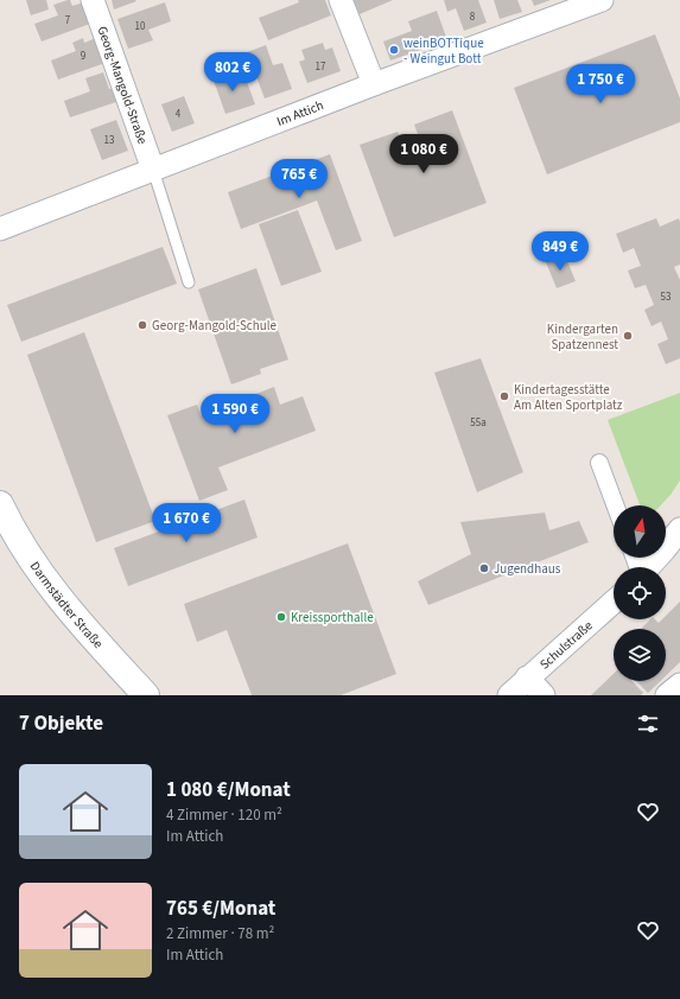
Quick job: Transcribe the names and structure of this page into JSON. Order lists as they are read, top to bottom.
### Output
{
  "streets": {
    "main road": ["Darmstädter Straße"],
    "street": ["Georg-Mangold-Straße", "Im Attich", "Schulstraße"]
  },
  "crossings": [
    ["Georg-Mangold-Straße", "Im Attich"]
  ],
  "places": [
    "weinBOTTique - Weingut Bott",
    "Georg-Mangold-Schule",
    "Kindergarten Spatzennest",
    "Kindertagesstätte Am Alten Sportplatz",
    "Jugendhaus",
    "Kreissporthalle"
  ],
  "house_numbers": [
    "8",
    "7",
    "10",
    "9",
    "17",
    "4",
    "13",
    "53",
    "55a"
  ],
  "north": "top",
  "page": {
    "price": [
      "802 €",
      "1 750 €",
      "1 080 €",
      "765 €",
      "849 €",
      "1 590 €",
      "1 670 €"
    ],
    "heading": "7 Objekte",
    "list": [
      {
        "name": "1 080 €/Monat",
        "note": "4 Zimmer · 120 m² · Im Attich"
      },
      {
        "name": "765 €/Monat",
        "note": "2 Zimmer · 78 m² · Im Attich"
      }
    ]
  }
}
